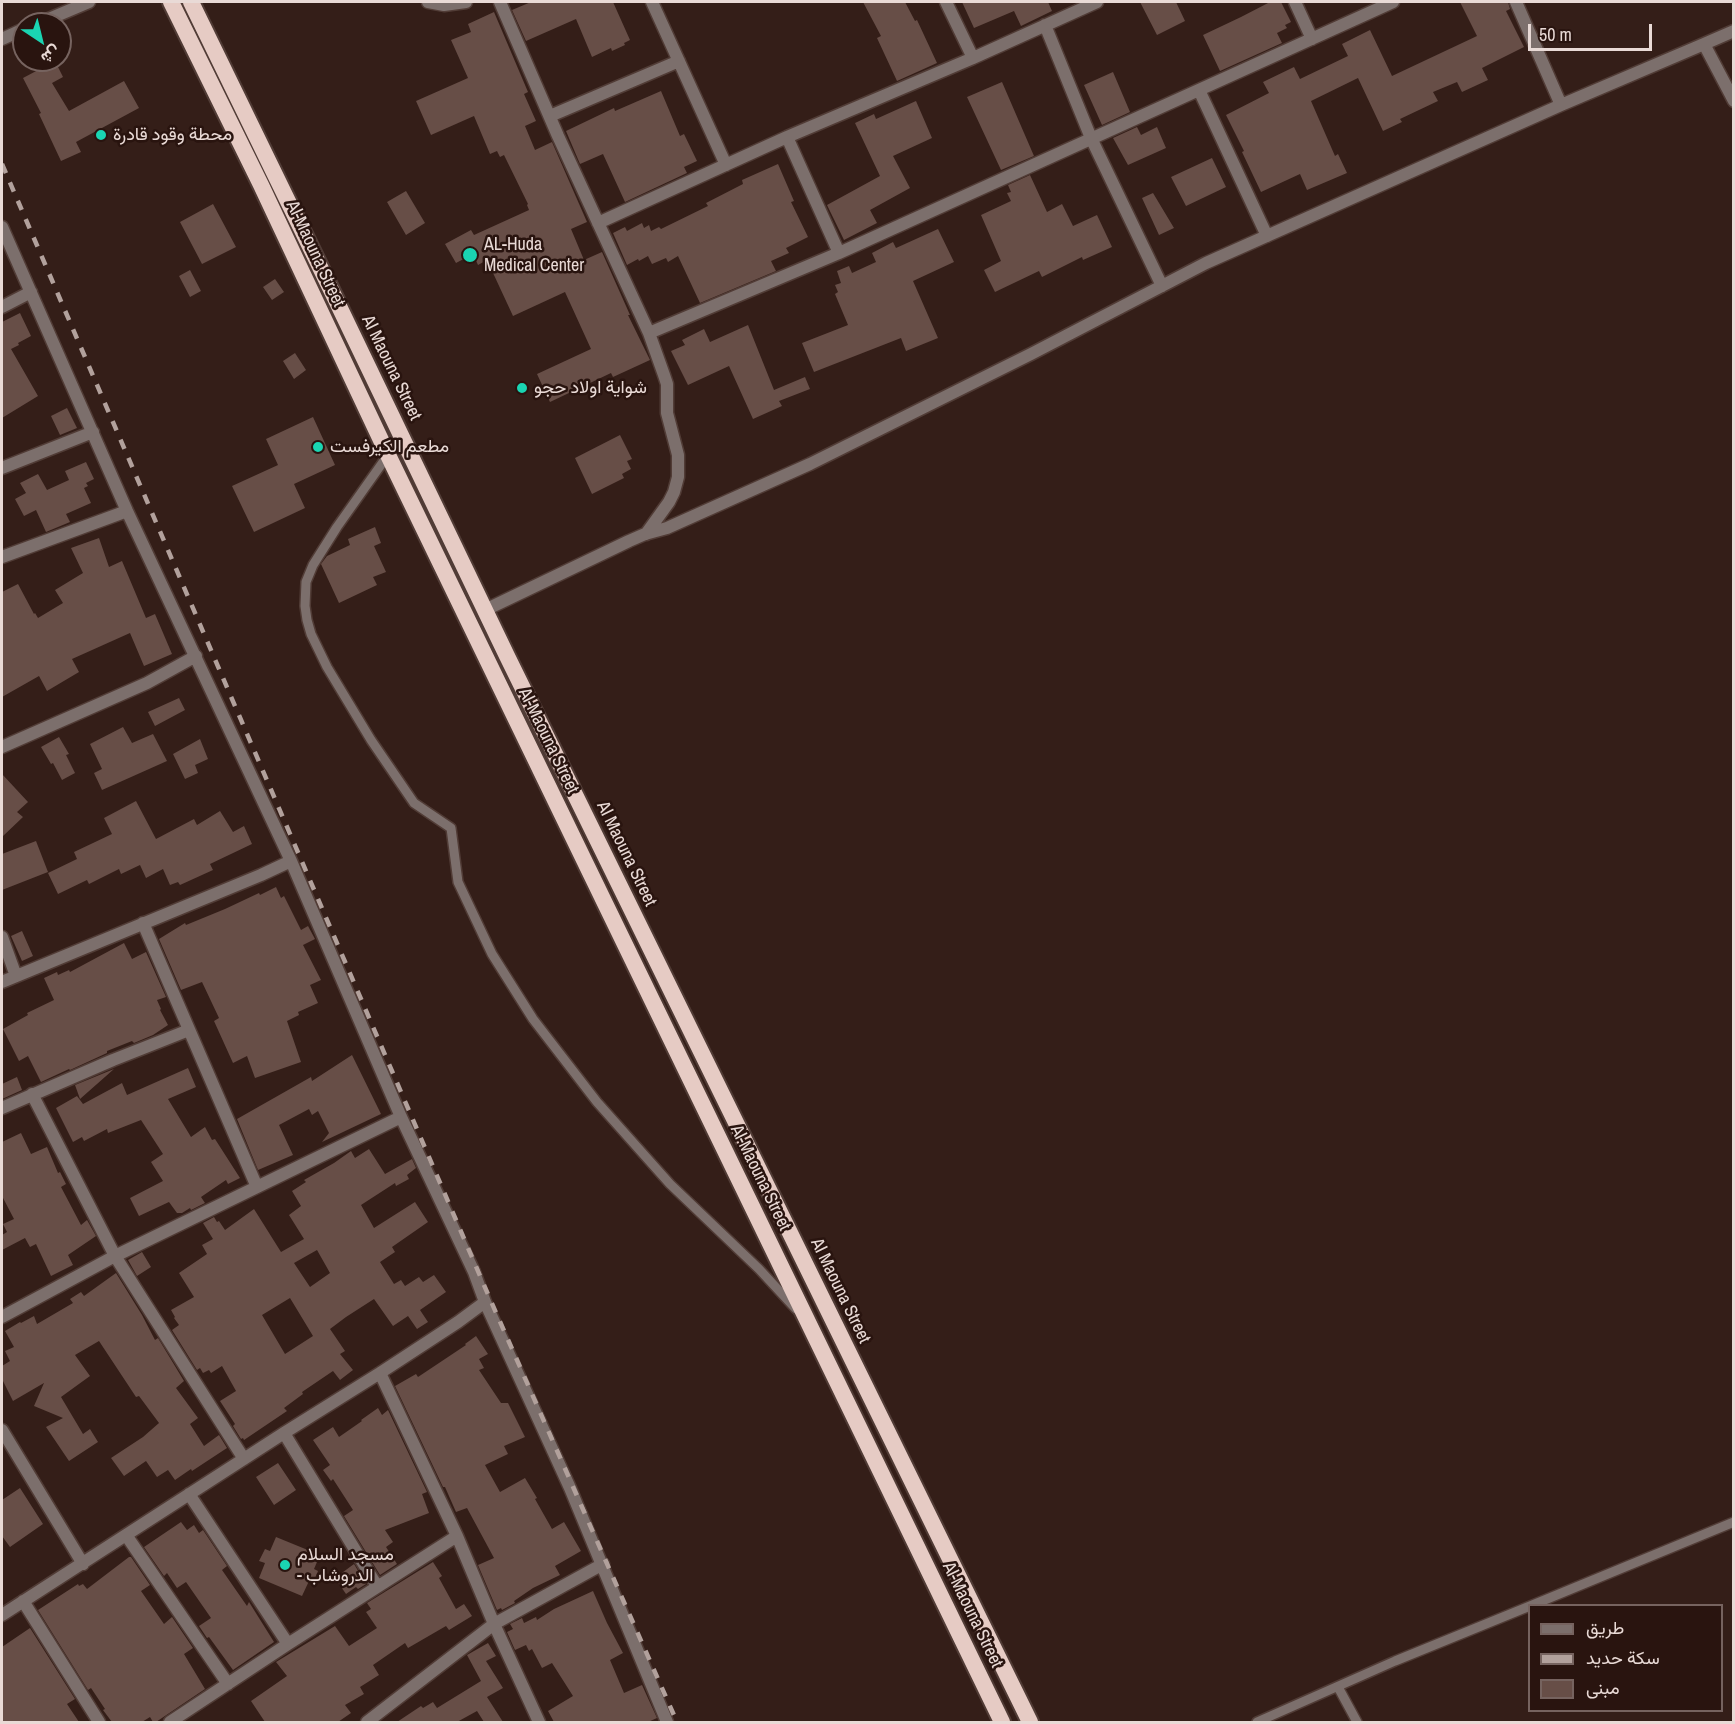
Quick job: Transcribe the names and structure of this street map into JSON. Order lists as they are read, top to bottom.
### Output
{
  "streets": {
    "highway": ["Al-Maouna Street", "Al Maouna Street"]
  },
  "places": [
    "محطة وقود قادرة",
    "AL-Huda Medical Center",
    "شواية اولاد حجو",
    "مطعم الكيرفست",
    "مسجد السلام - الدروشاب"
  ],
  "legend": ["طريق", "سكة حديد", "مبنى"],
  "scale_bar": "50 m",
  "north": "bottom right"
}
